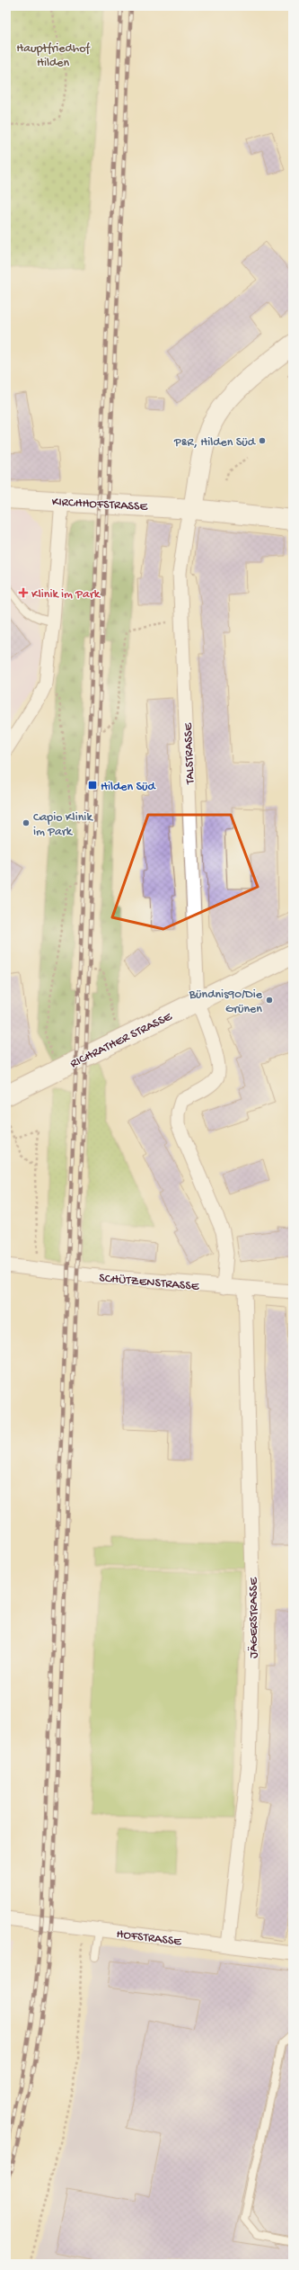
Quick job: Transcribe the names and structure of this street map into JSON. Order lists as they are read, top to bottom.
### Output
{
  "streets": {
    "main road": ["KIRCHHOFSTRASSE", "RICHRATHER STRASSE"],
    "street": [
      "TALSTRASSE",
      "SCHÜTZENSTRASSE",
      "JÄGERSTRASSE",
      "HOFSTRASSE"
    ]
  },
  "crossings": [
    ["KIRCHHOFSTRASSE", "TALSTRASSE"],
    ["TALSTRASSE", "RICHRATHER STRASSE"],
    ["TALSTRASSE", "SCHÜTZENSTRASSE"],
    ["SCHÜTZENSTRASSE", "JÄGERSTRASSE"],
    ["JÄGERSTRASSE", "HOFSTRASSE"]
  ],
  "parks": ["Hauptfriedhof Hilden"],
  "places": {
    "other": ["P&R, Hilden Süd", "Capio Klinik im Park", "Bündnis90/Die Grünen"],
    "health": ["Klinik im Park"],
    "transit": ["Hilden Süd"]
  }
}
